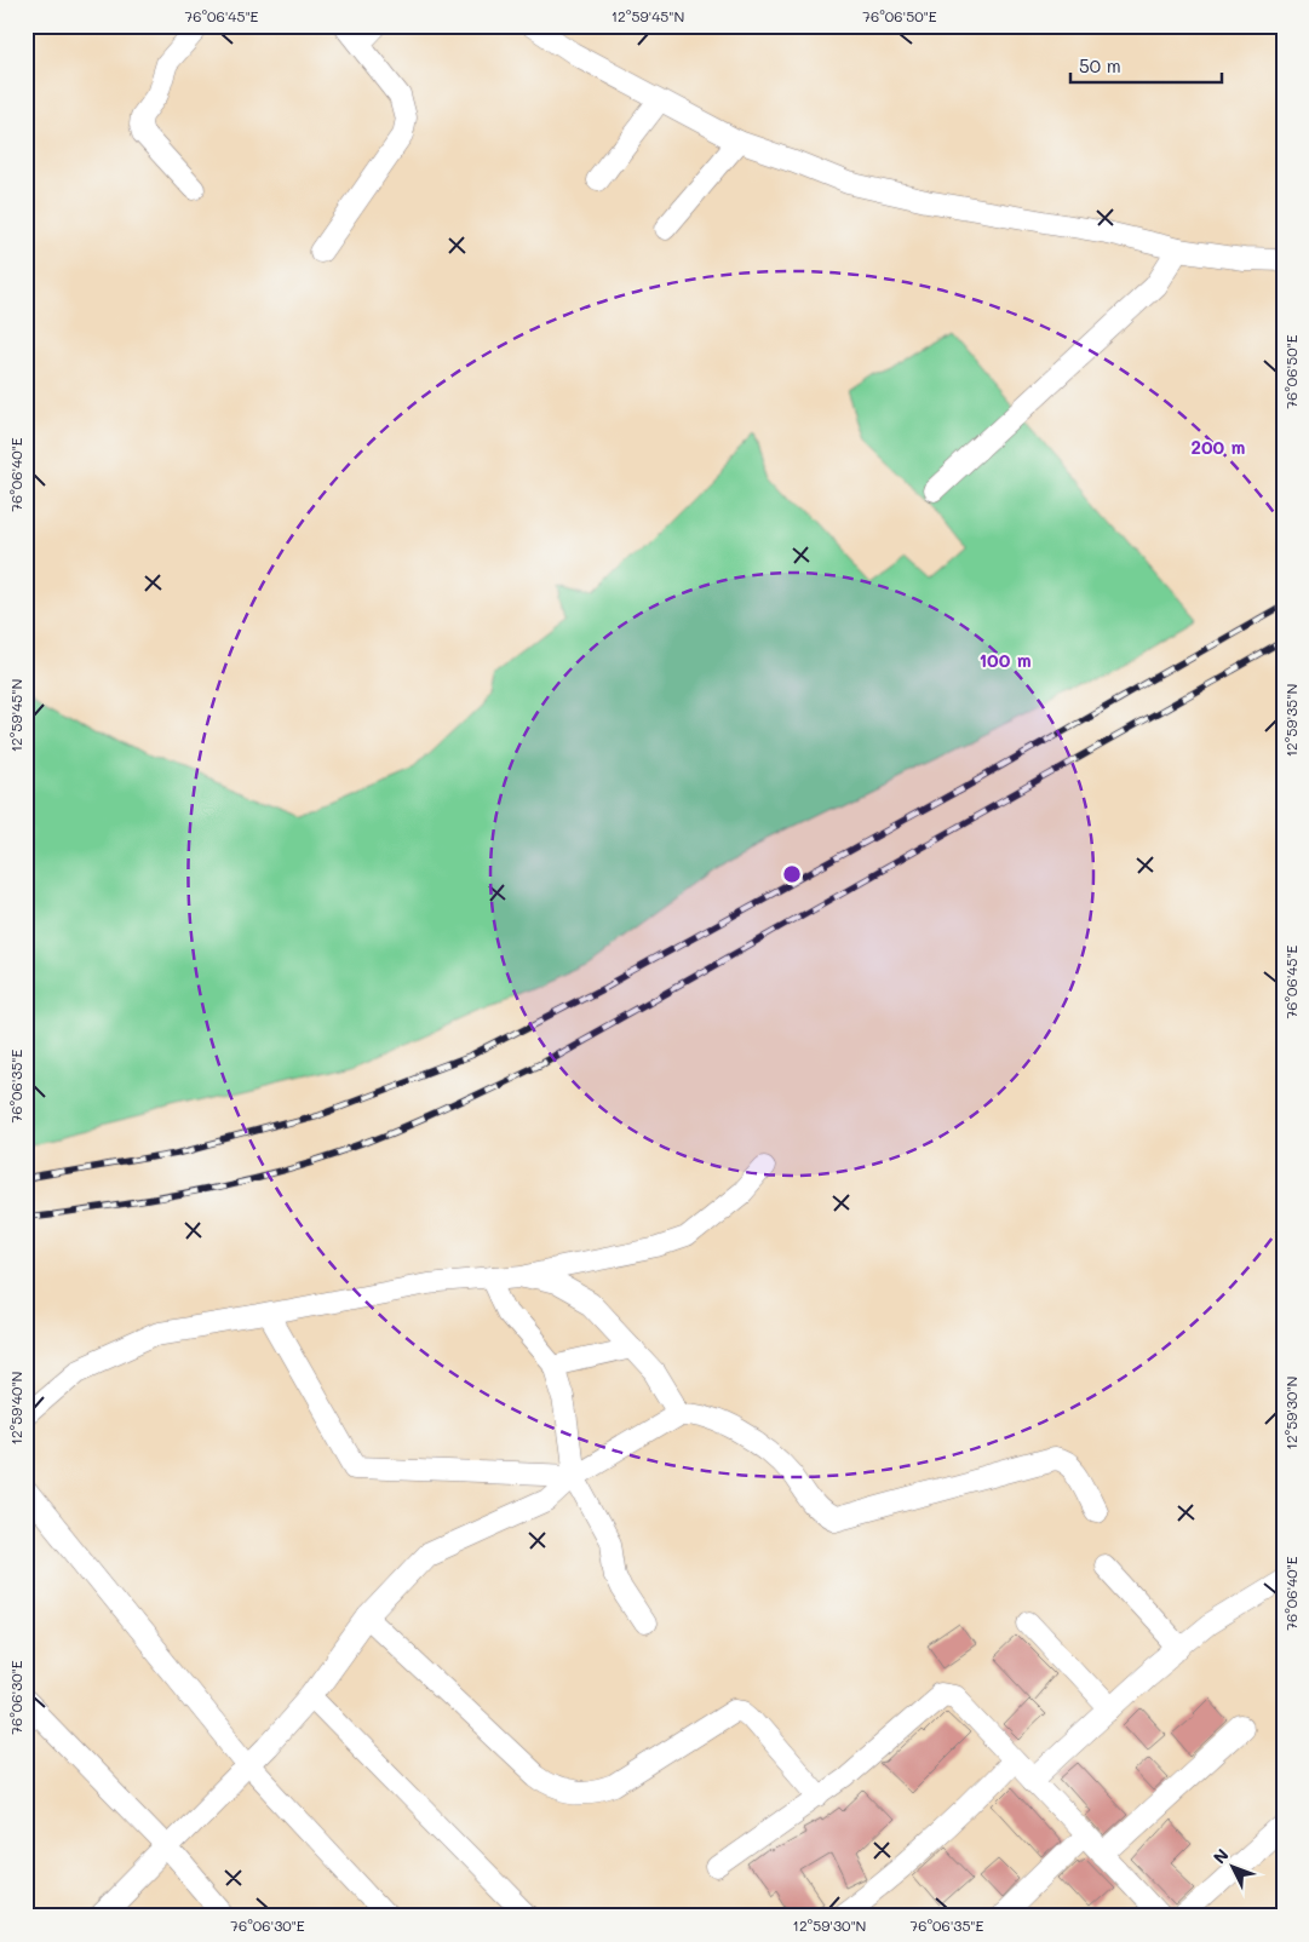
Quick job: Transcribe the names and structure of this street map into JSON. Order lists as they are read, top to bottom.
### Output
{
  "scale_bar": "50 m",
  "north": "top left",
  "coordinates": [
    "76°06'45\"E",
    "12°59'45\"N",
    "76°06'50\"E",
    "76°06'40\"E",
    "12°59'35\"N",
    "76°06'35\"E",
    "12°59'40\"N",
    "12°59'30\"N",
    "76°06'30\"E"
  ],
  "rings": ["200 m", "100 m"]
}
